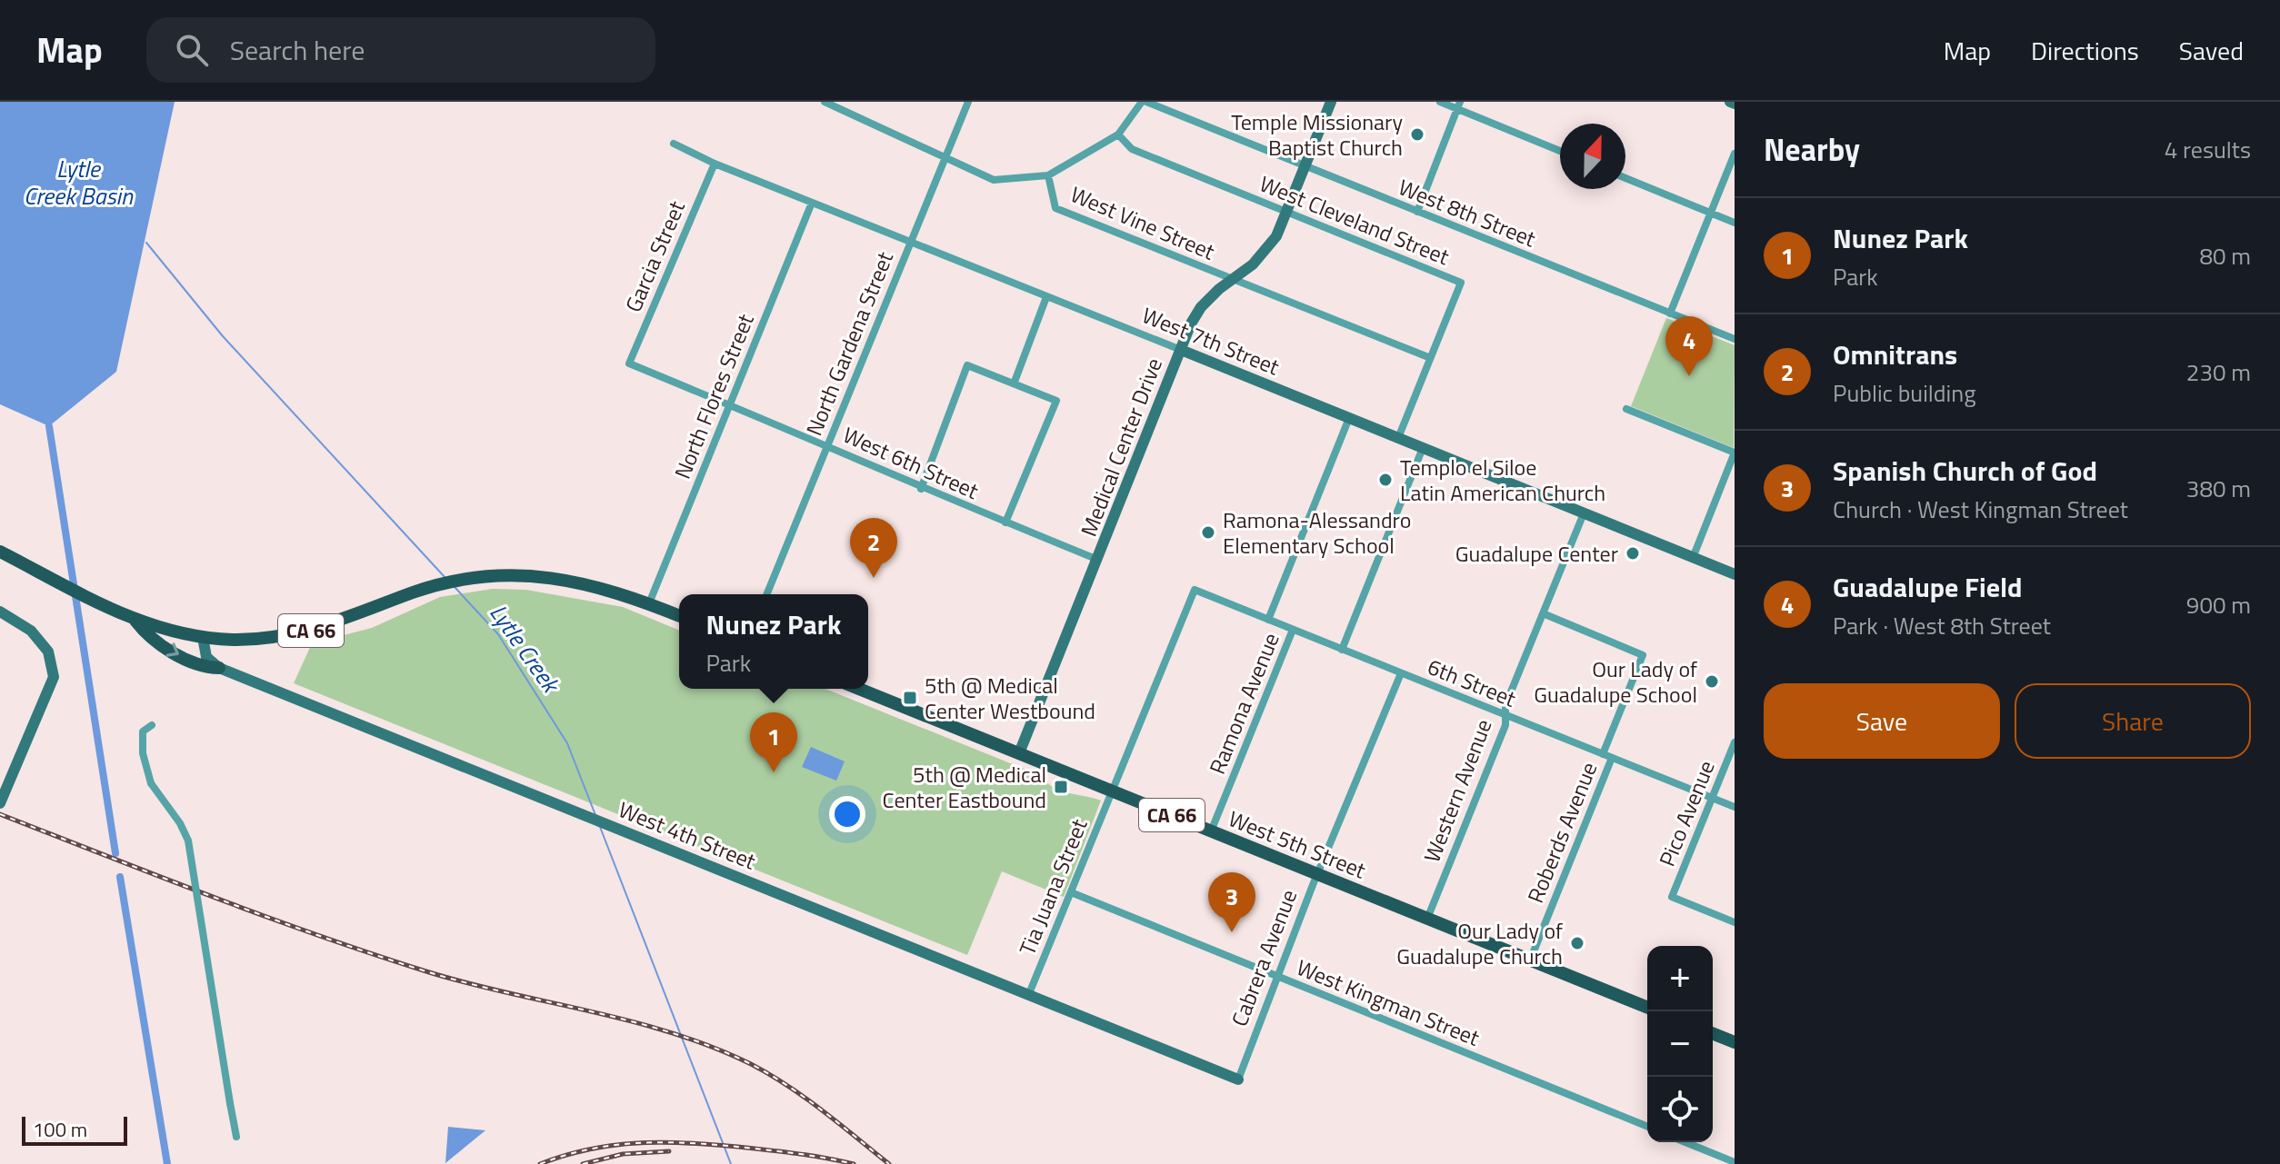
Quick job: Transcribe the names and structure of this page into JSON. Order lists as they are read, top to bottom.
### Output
{
  "streets": {
    "main road": ["CA 66", "West 5th Street"],
    "street": [
      "West 8th Street",
      "West Cleveland Street",
      "West Vine Street",
      "Garcia Street",
      "West 7th Street",
      "North Gardena Street",
      "North Flores Street",
      "Medical Center Drive",
      "West 6th Street",
      "6th Street",
      "Ramona Avenue",
      "Western Avenue",
      "Pico Avenue",
      "Roberds Avenue",
      "West 4th Street",
      "Tia Juana Street",
      "Cabrera Avenue",
      "West Kingman Street"
    ]
  },
  "crossings": [
    ["West 8th Street", "Medical Center Drive"],
    ["West Cleveland Street", "West Vine Street"],
    ["West Cleveland Street", "Medical Center Drive"],
    ["West Vine Street", "North Gardena Street"],
    ["West Vine Street", "Medical Center Drive"],
    ["Garcia Street", "West 7th Street"],
    ["Garcia Street", "West 6th Street"],
    ["West 7th Street", "North Gardena Street"],
    ["West 7th Street", "North Flores Street"],
    ["West 7th Street", "Medical Center Drive"],
    ["West 7th Street", "Ramona Avenue"],
    ["West 7th Street", "Western Avenue"],
    ["North Gardena Street", "West 6th Street"],
    ["North Flores Street", "West 6th Street"],
    ["North Flores Street", "CA 66"],
    ["Medical Center Drive", "West 6th Street"],
    ["Medical Center Drive", "West 5th Street"],
    ["6th Street", "Ramona Avenue"],
    ["6th Street", "Western Avenue"],
    ["6th Street", "Pico Avenue"],
    ["6th Street", "Roberds Avenue"],
    ["6th Street", "Tia Juana Street"],
    ["6th Street", "Cabrera Avenue"],
    ["Ramona Avenue", "West 5th Street"],
    ["Western Avenue", "Roberds Avenue"],
    ["Western Avenue", "West 5th Street"],
    ["Roberds Avenue", "West 5th Street"],
    ["West 4th Street", "Tia Juana Street"],
    ["West 4th Street", "Cabrera Avenue"],
    ["West 5th Street", "Tia Juana Street"],
    ["West 5th Street", "Cabrera Avenue"],
    ["Tia Juana Street", "West Kingman Street"],
    ["Cabrera Avenue", "West Kingman Street"]
  ],
  "water": ["Lytle Creek Basin", "Lytle Creek"],
  "places": {
    "other": [
      "Temple Missionary Baptist Church",
      "Templo el Siloe Latin American Church",
      "Ramona-Alessandro Elementary School",
      "Guadalupe Center",
      "Our Lady of Guadalupe School",
      "Our Lady of Guadalupe Church"
    ],
    "transit": ["5th @ Medical Center Westbound", "5th @ Medical Center Eastbound"]
  },
  "scale_bar": "100 m",
  "north": "top",
  "page": {
    "header": "Map",
    "search": "Search here",
    "nav": ["Map", "Directions", "Saved"],
    "heading": ["Nearby", "4 results"],
    "list": [
      {
        "mark": "1",
        "name": "Nunez Park",
        "note": "Park",
        "value": "80 m"
      },
      {
        "mark": "2",
        "name": "Omnitrans",
        "note": "Public building",
        "value": "230 m"
      },
      {
        "mark": "3",
        "name": "Spanish Church of God",
        "note": "Church · West Kingman Street",
        "value": "380 m"
      },
      {
        "mark": "4",
        "name": "Guadalupe Field",
        "note": "Park · West 8th Street",
        "value": "900 m"
      }
    ],
    "pins": [
      "4",
      "2",
      "1",
      "3"
    ],
    "popup": ["Nunez Park", "Park"],
    "buttons": ["Save", "Share"],
    "map_buttons": ["+", "−"],
    "scale": "100 m"
  }
}
